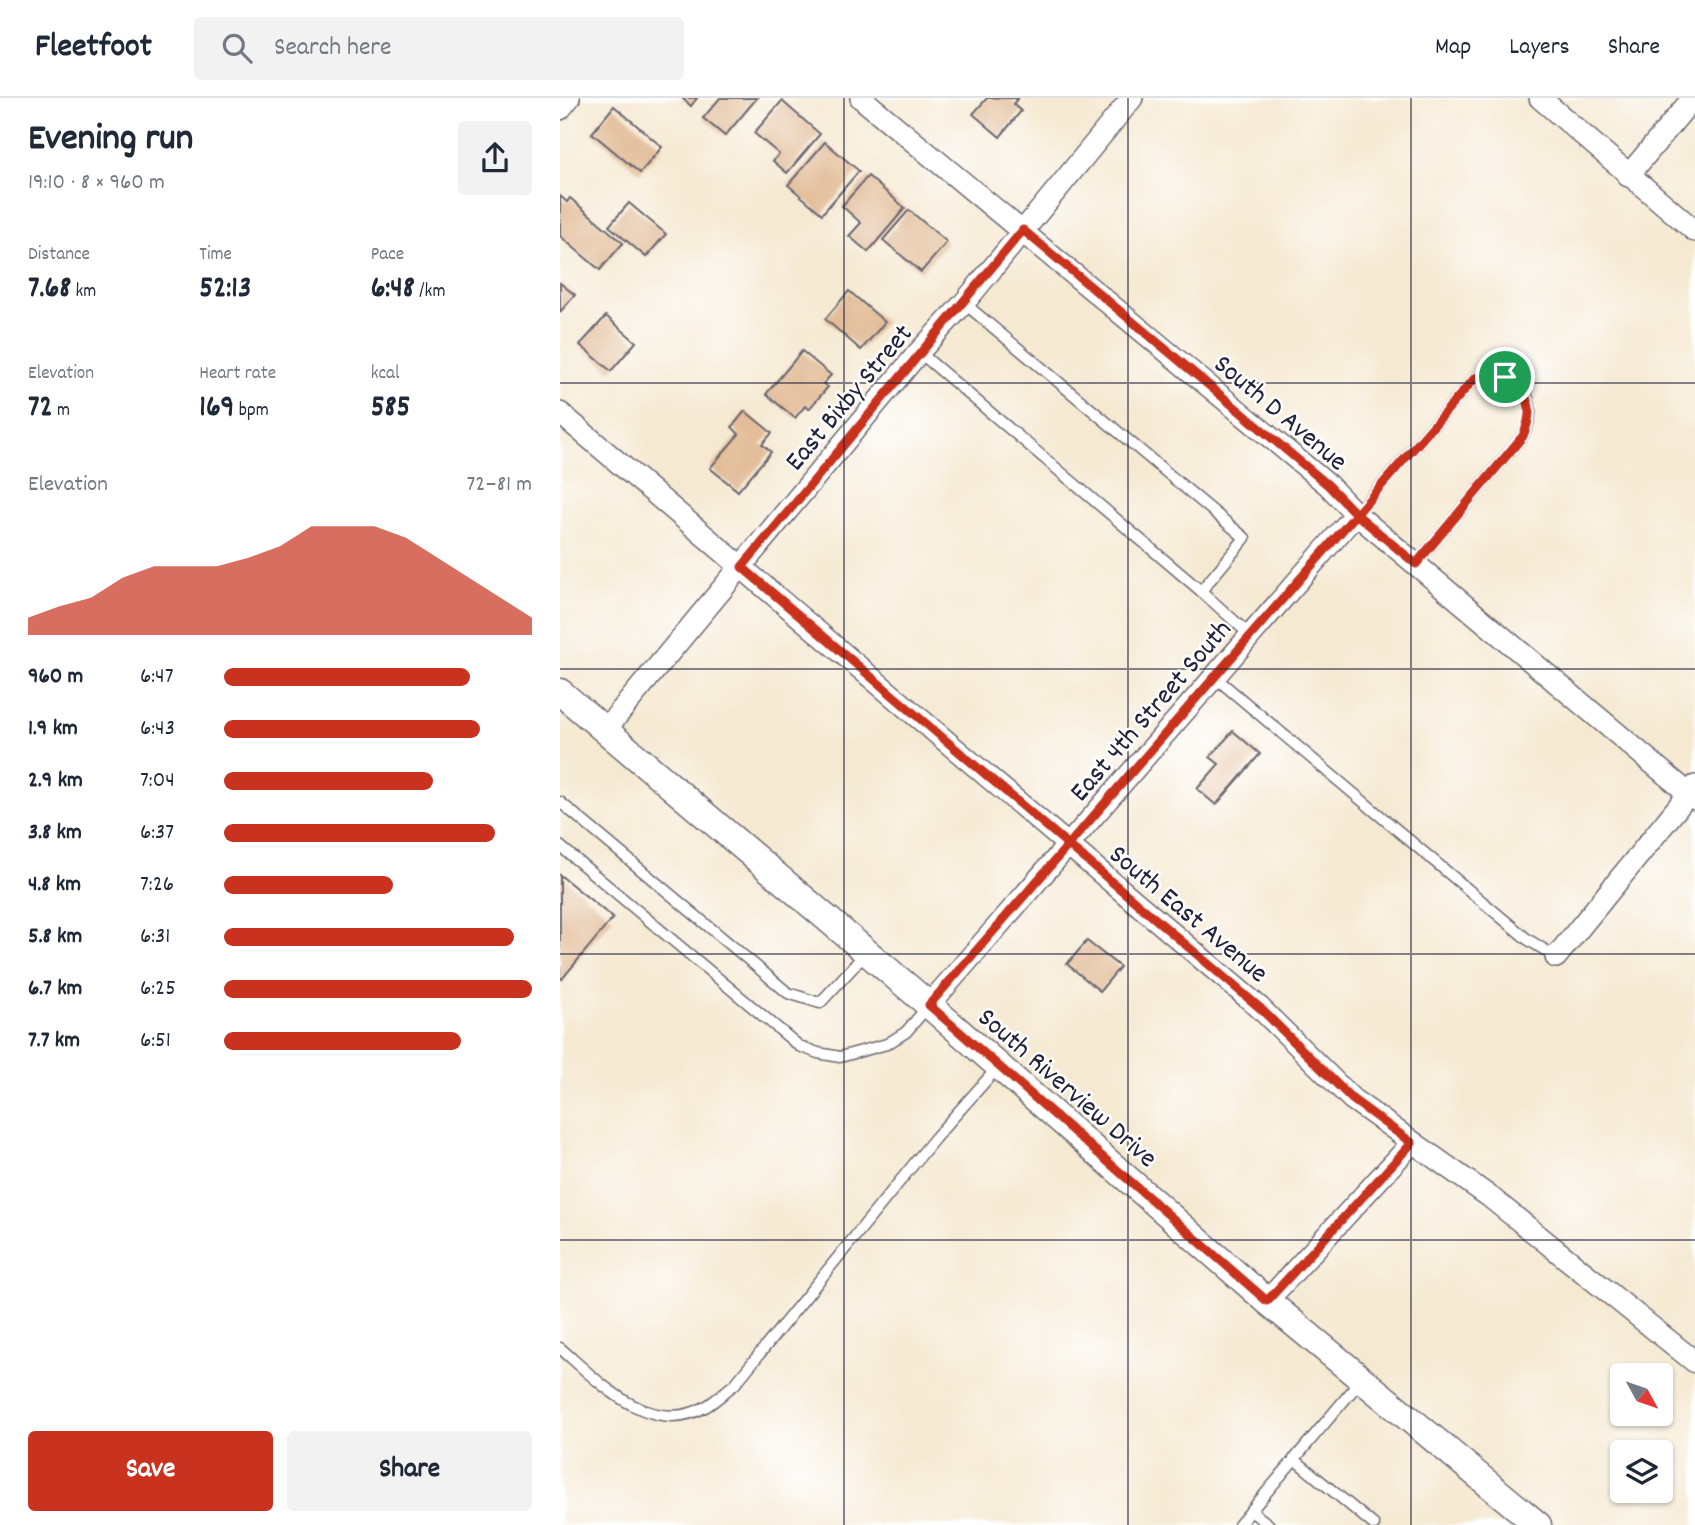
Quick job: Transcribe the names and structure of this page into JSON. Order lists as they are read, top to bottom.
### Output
{
  "streets": {
    "street": [
      "East Bixby Street",
      "South D Avenue",
      "East 4th Street South",
      "South East Avenue",
      "South Riverview Drive"
    ]
  },
  "crossings": [
    ["East Bixby Street", "South D Avenue"],
    ["East Bixby Street", "South East Avenue"],
    ["East Bixby Street", "South Riverview Drive"],
    ["South D Avenue", "East 4th Street South"],
    ["East 4th Street South", "South East Avenue"],
    ["East 4th Street South", "South Riverview Drive"]
  ],
  "north": "bottom right",
  "page": {
    "header": "Fleetfoot",
    "search": "Search here",
    "nav": ["Map", "Layers", "Share"],
    "heading": ["Evening run", "19:10 · 8 × 960 m"],
    "stats": [
      ["Distance", "7.68 km"],
      ["Time", "52:13"],
      ["Pace", "6:48 /km"],
      ["Elevation", "72 m"],
      ["Heart rate", "169 bpm"],
      ["kcal", "585"]
    ],
    "chart": ["Elevation", "72–81 m"],
    "list": [
      {
        "name": "960 m",
        "note": "6:47"
      },
      {
        "name": "1.9 km",
        "note": "6:43"
      },
      {
        "name": "2.9 km",
        "note": "7:04"
      },
      {
        "name": "3.8 km",
        "note": "6:37"
      },
      {
        "name": "4.8 km",
        "note": "7:26"
      },
      {
        "name": "5.8 km",
        "note": "6:31"
      },
      {
        "name": "6.7 km",
        "note": "6:25"
      },
      {
        "name": "7.7 km",
        "note": "6:51"
      }
    ],
    "buttons": ["Save", "Share"]
  }
}
